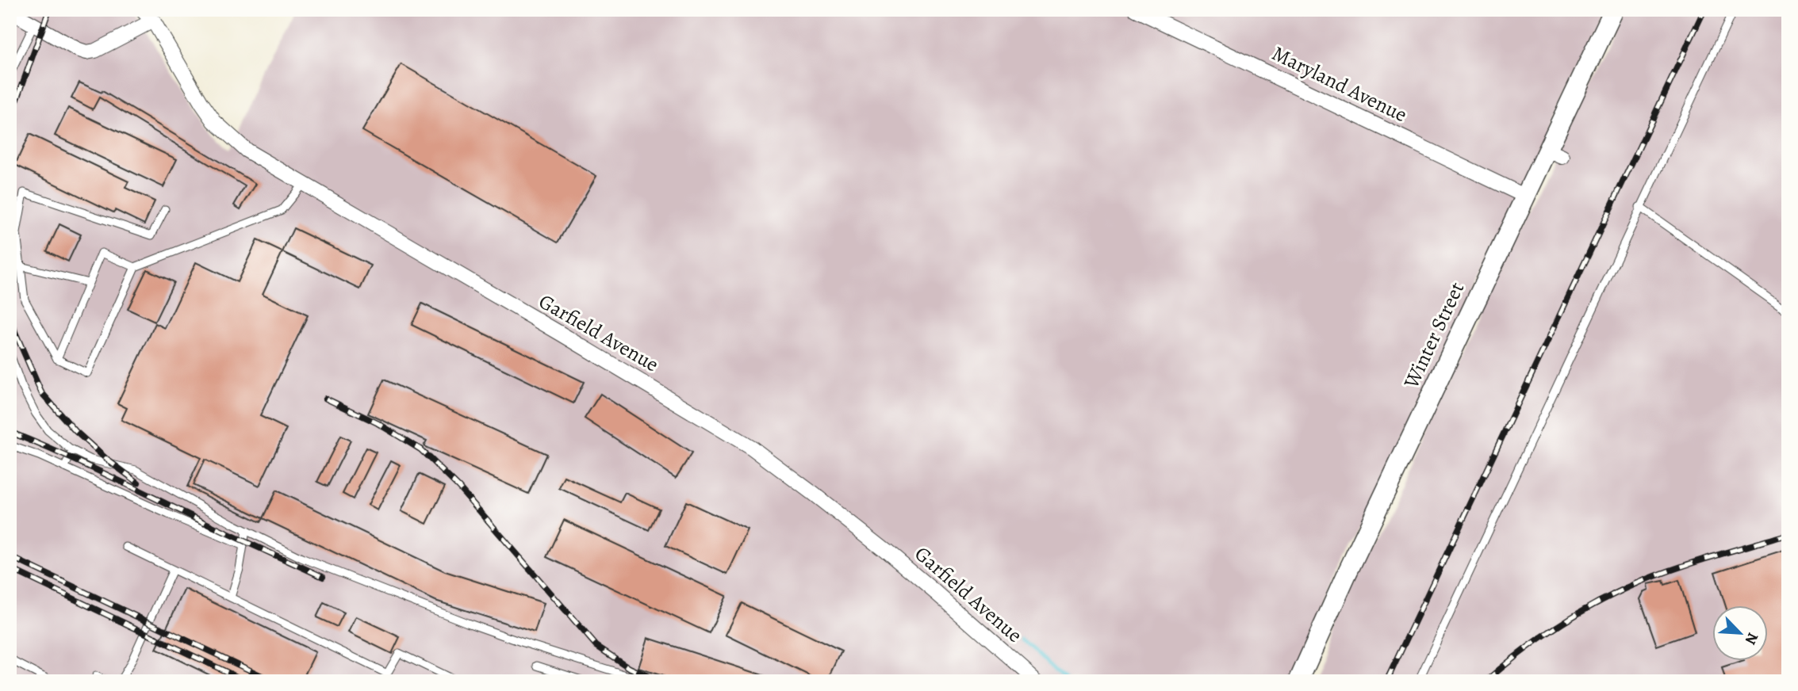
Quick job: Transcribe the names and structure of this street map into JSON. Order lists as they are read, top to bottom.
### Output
{
  "streets": {
    "street": ["Maryland Avenue", "Garfield Avenue", "Winter Street"]
  },
  "crossings": [
    ["Maryland Avenue", "Winter Street"]
  ],
  "north": "bottom right"
}
